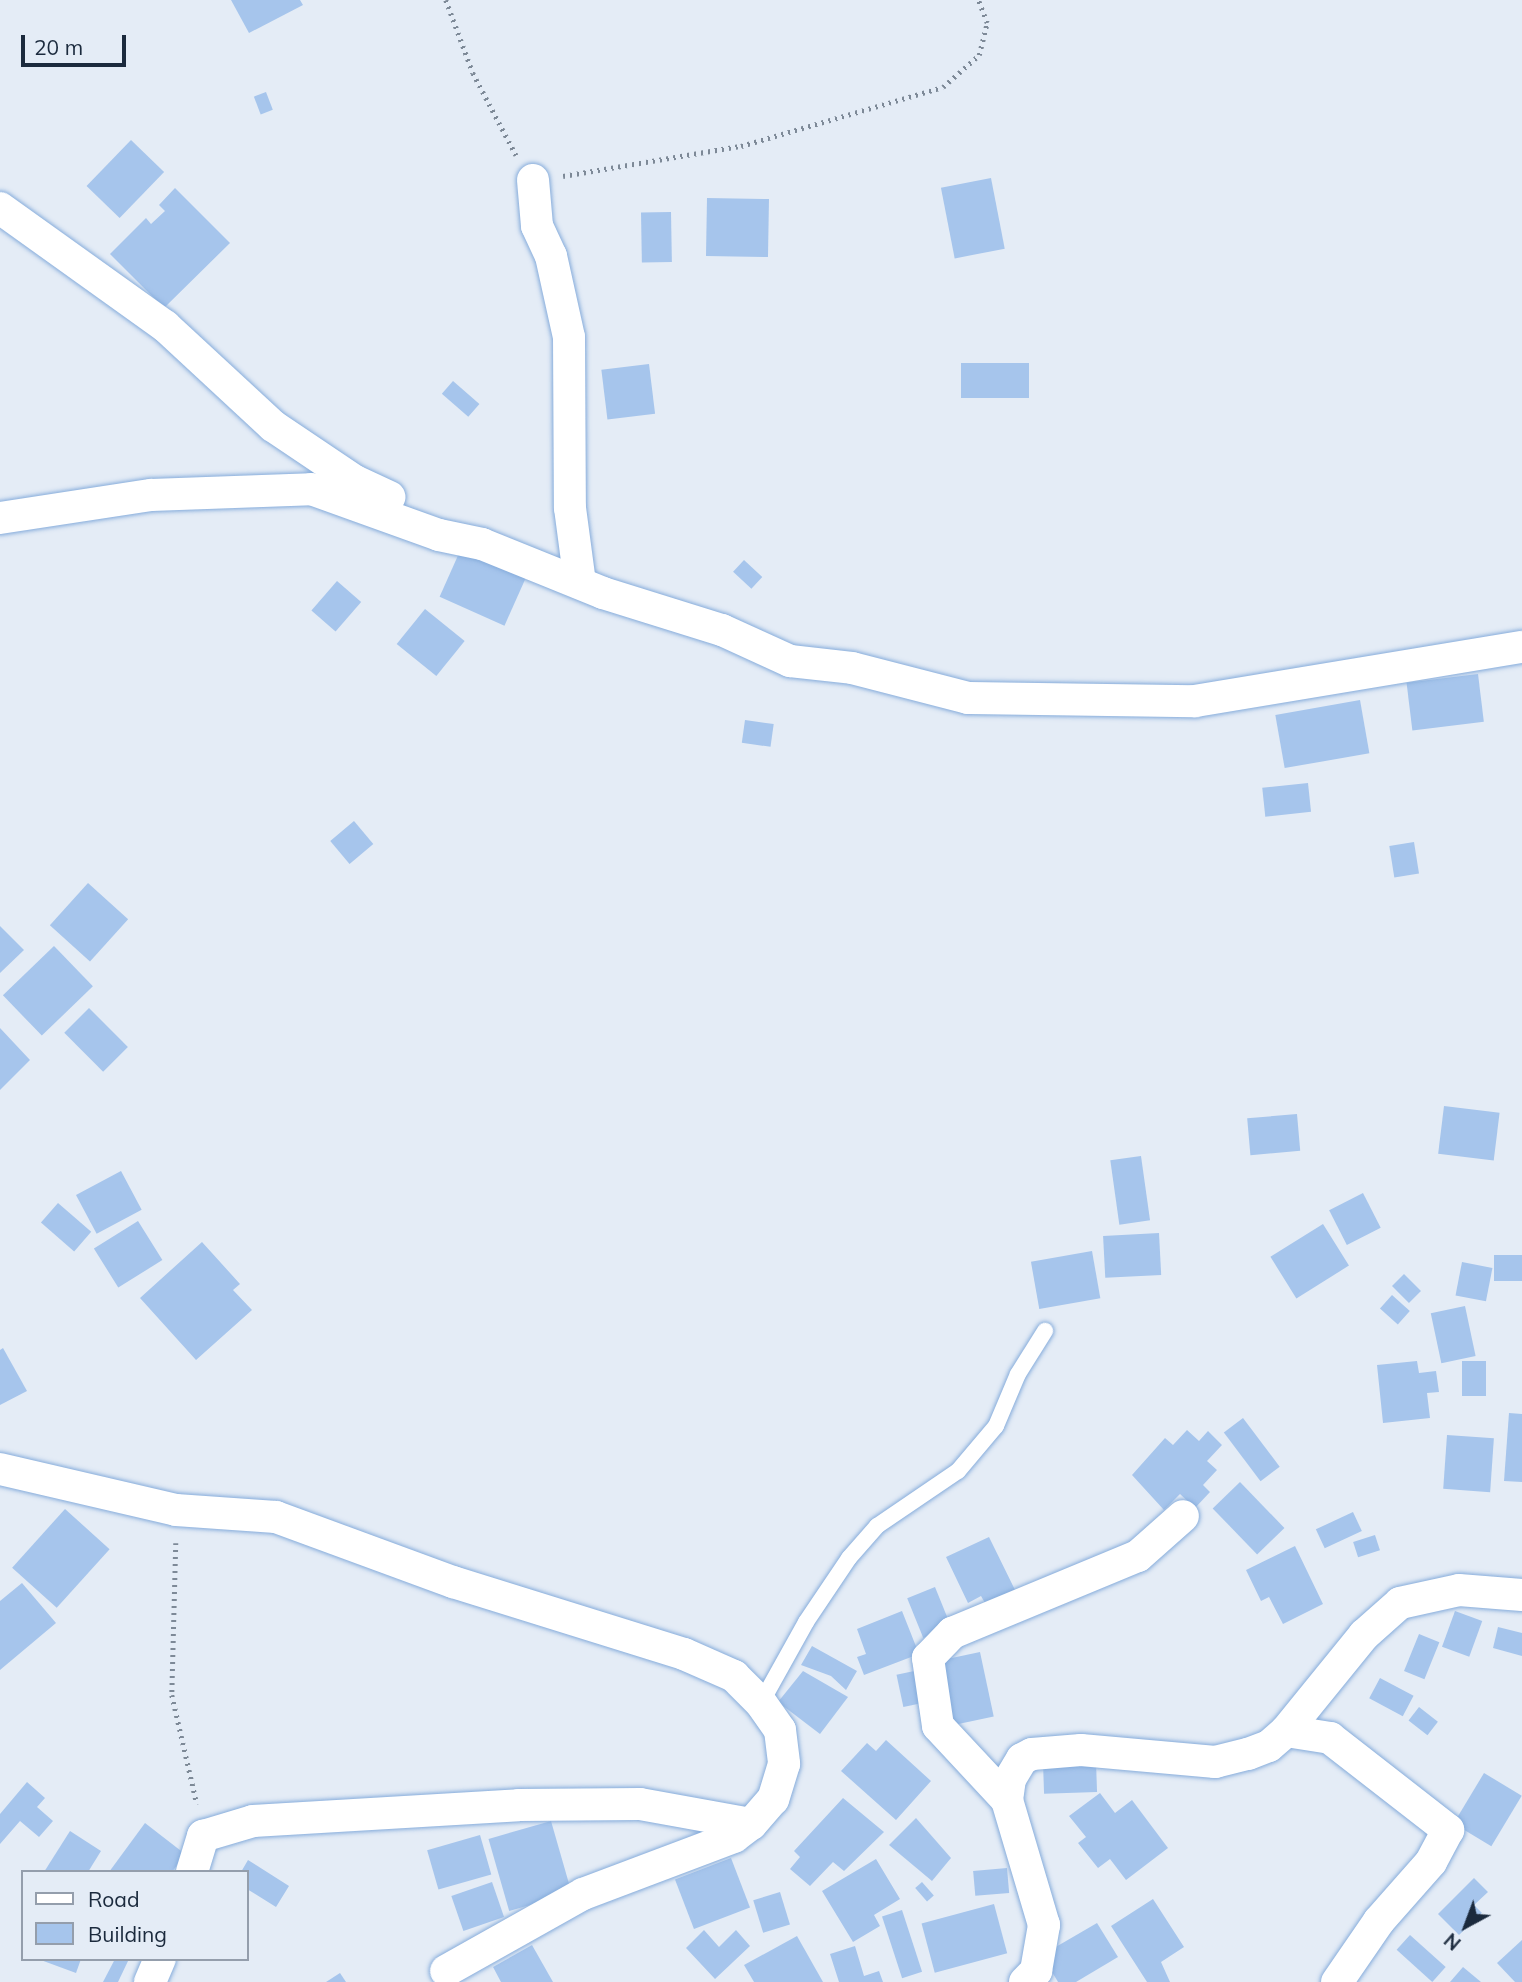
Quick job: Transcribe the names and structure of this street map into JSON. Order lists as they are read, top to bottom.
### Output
{
  "legend": ["Road", "Building"],
  "scale_bar": "20 m",
  "north": "bottom left"
}
